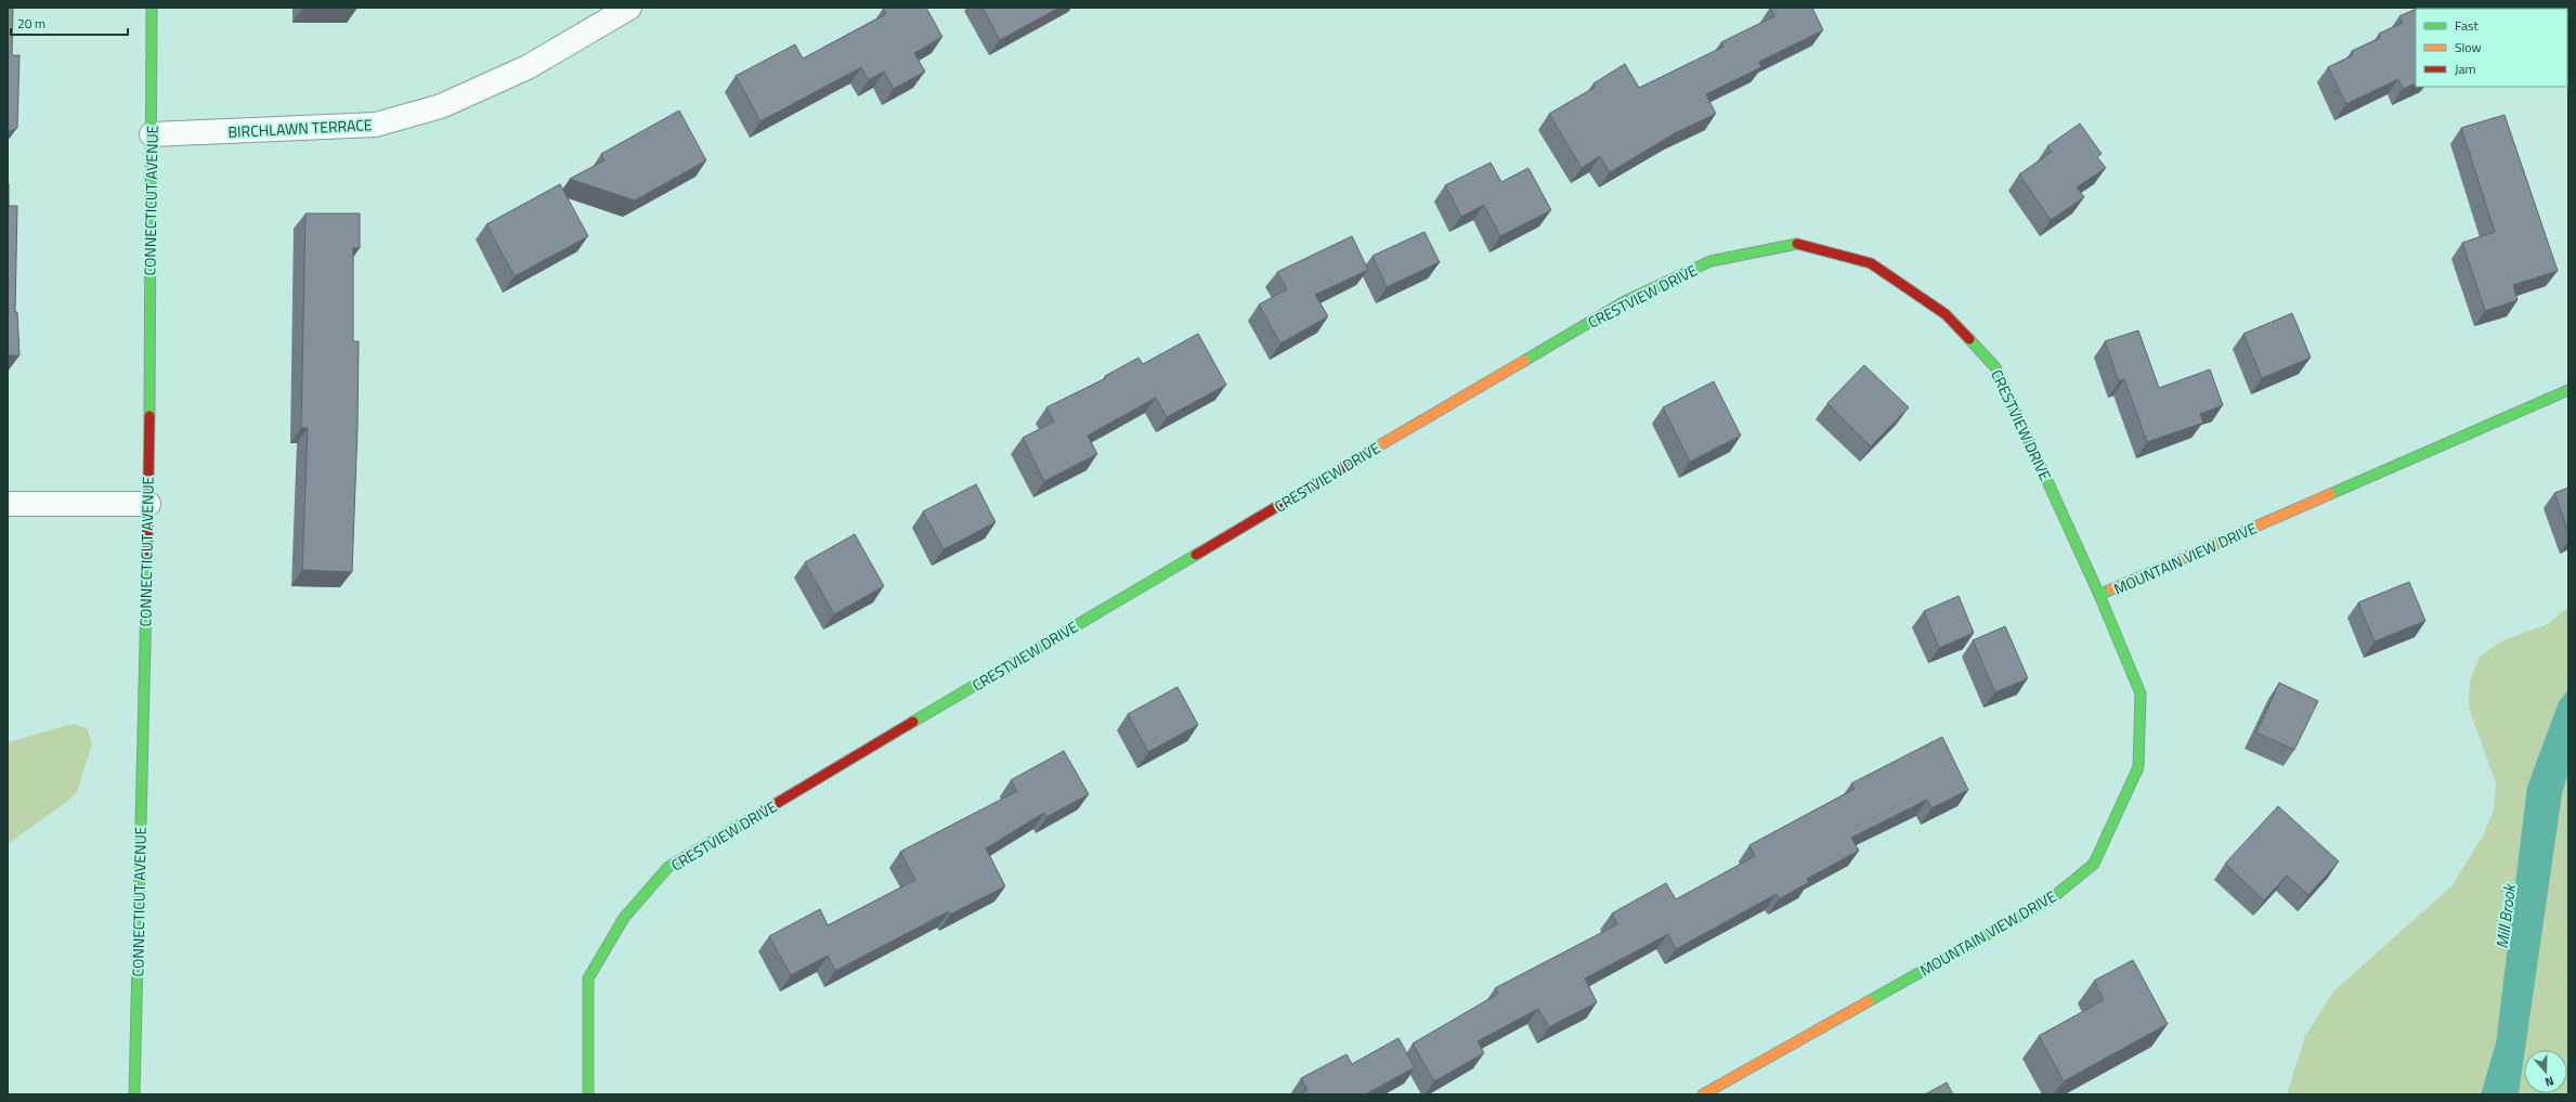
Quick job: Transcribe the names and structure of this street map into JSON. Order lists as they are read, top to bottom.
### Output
{
  "streets": {
    "street": [
      "BIRCHLAWN TERRACE",
      "CONNECTICUT AVENUE",
      "CRESTVIEW DRIVE",
      "MOUNTAIN VIEW DRIVE"
    ]
  },
  "crossings": [
    ["BIRCHLAWN TERRACE", "CONNECTICUT AVENUE"],
    ["CRESTVIEW DRIVE", "MOUNTAIN VIEW DRIVE"]
  ],
  "water": ["Mill Brook"],
  "legend": ["Fast", "Slow", "Jam"],
  "scale_bar": "20 m",
  "north": "bottom"
}
